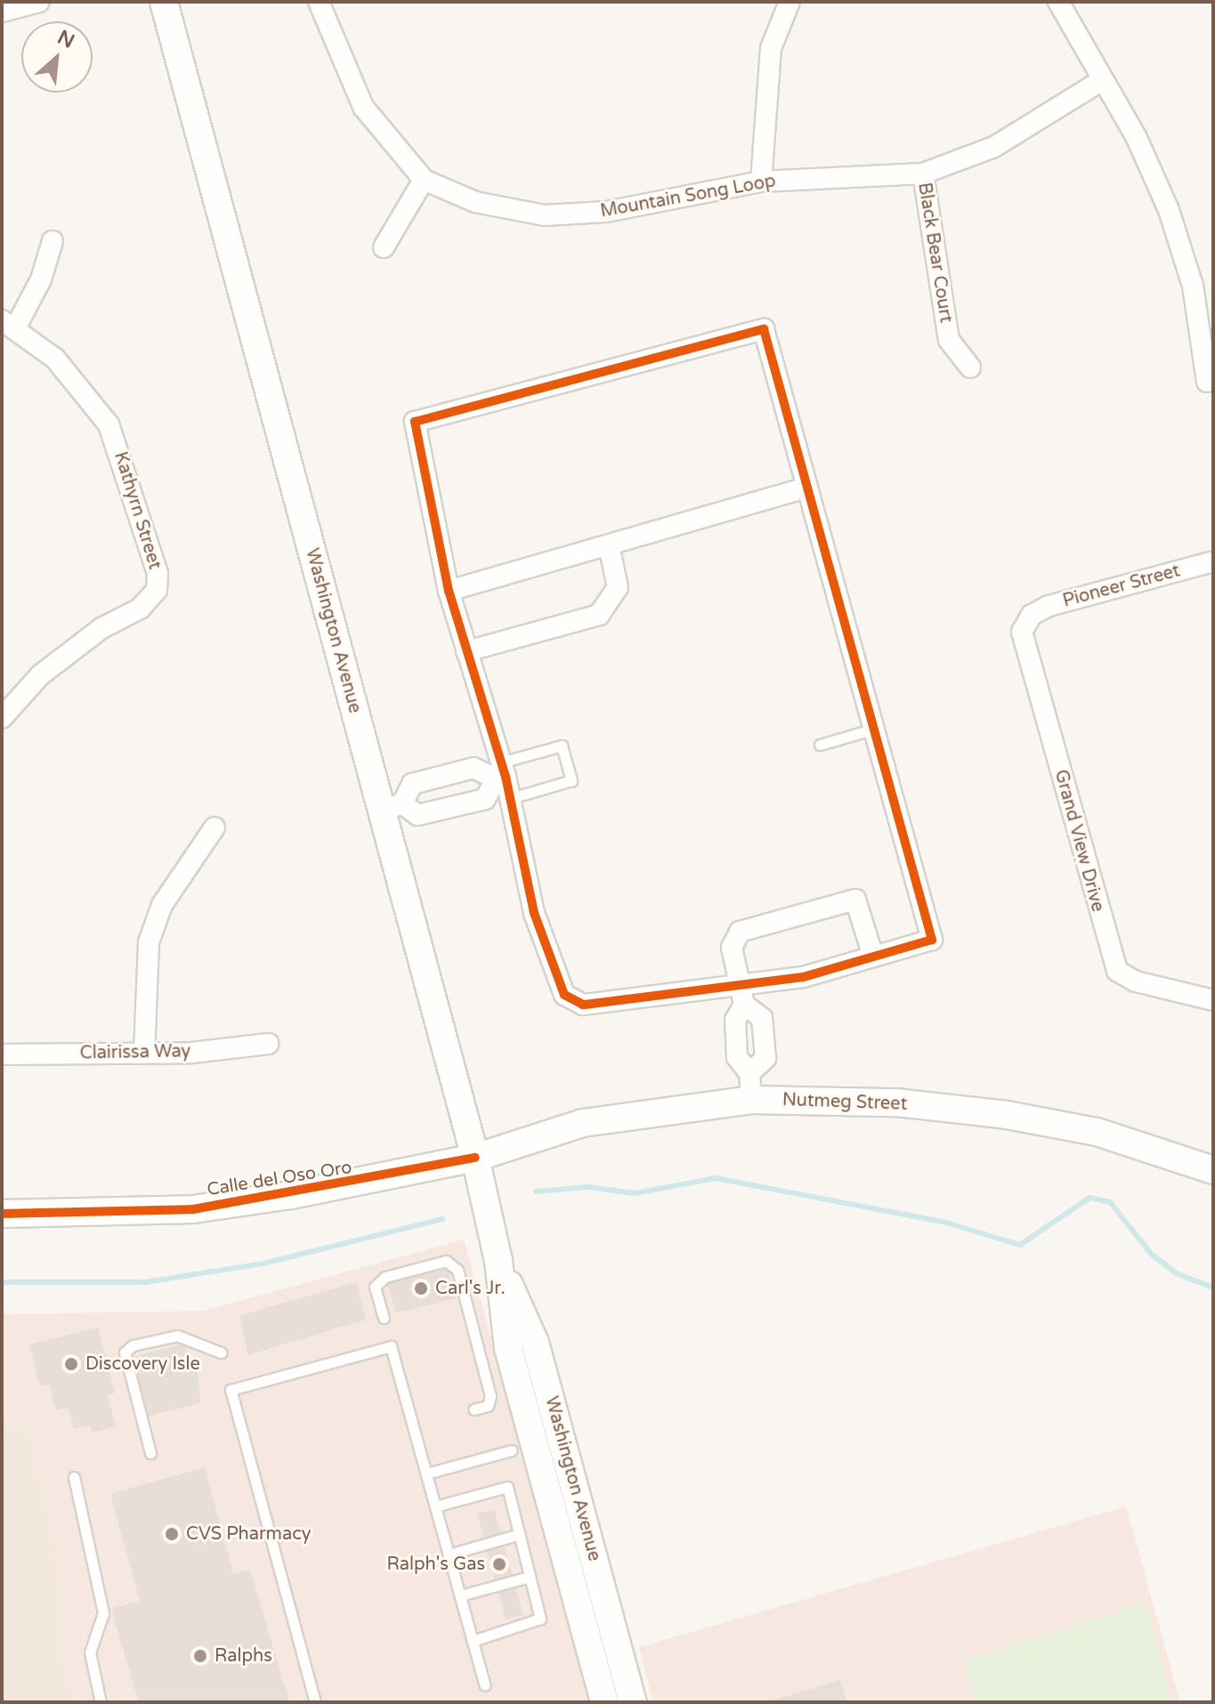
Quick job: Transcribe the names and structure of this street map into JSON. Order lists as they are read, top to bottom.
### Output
{
  "streets": {
    "main road": ["Washington Avenue", "Nutmeg Street", "Calle del Oso Oro"],
    "street": [
      "Mountain Song Loop",
      "Black Bear Court",
      "Kathyrn Street",
      "Pioneer Street",
      "Grand View Drive",
      "Clairissa Way"
    ]
  },
  "crossings": [
    ["Mountain Song Loop", "Black Bear Court"],
    ["Pioneer Street", "Grand View Drive"],
    ["Washington Avenue", "Nutmeg Street"],
    ["Washington Avenue", "Calle del Oso Oro"],
    ["Nutmeg Street", "Calle del Oso Oro"]
  ],
  "places": [
    "Carl's Jr.",
    "Discovery Isle",
    "CVS Pharmacy",
    "Ralph's Gas",
    "Ralphs"
  ],
  "north": "top right"
}
